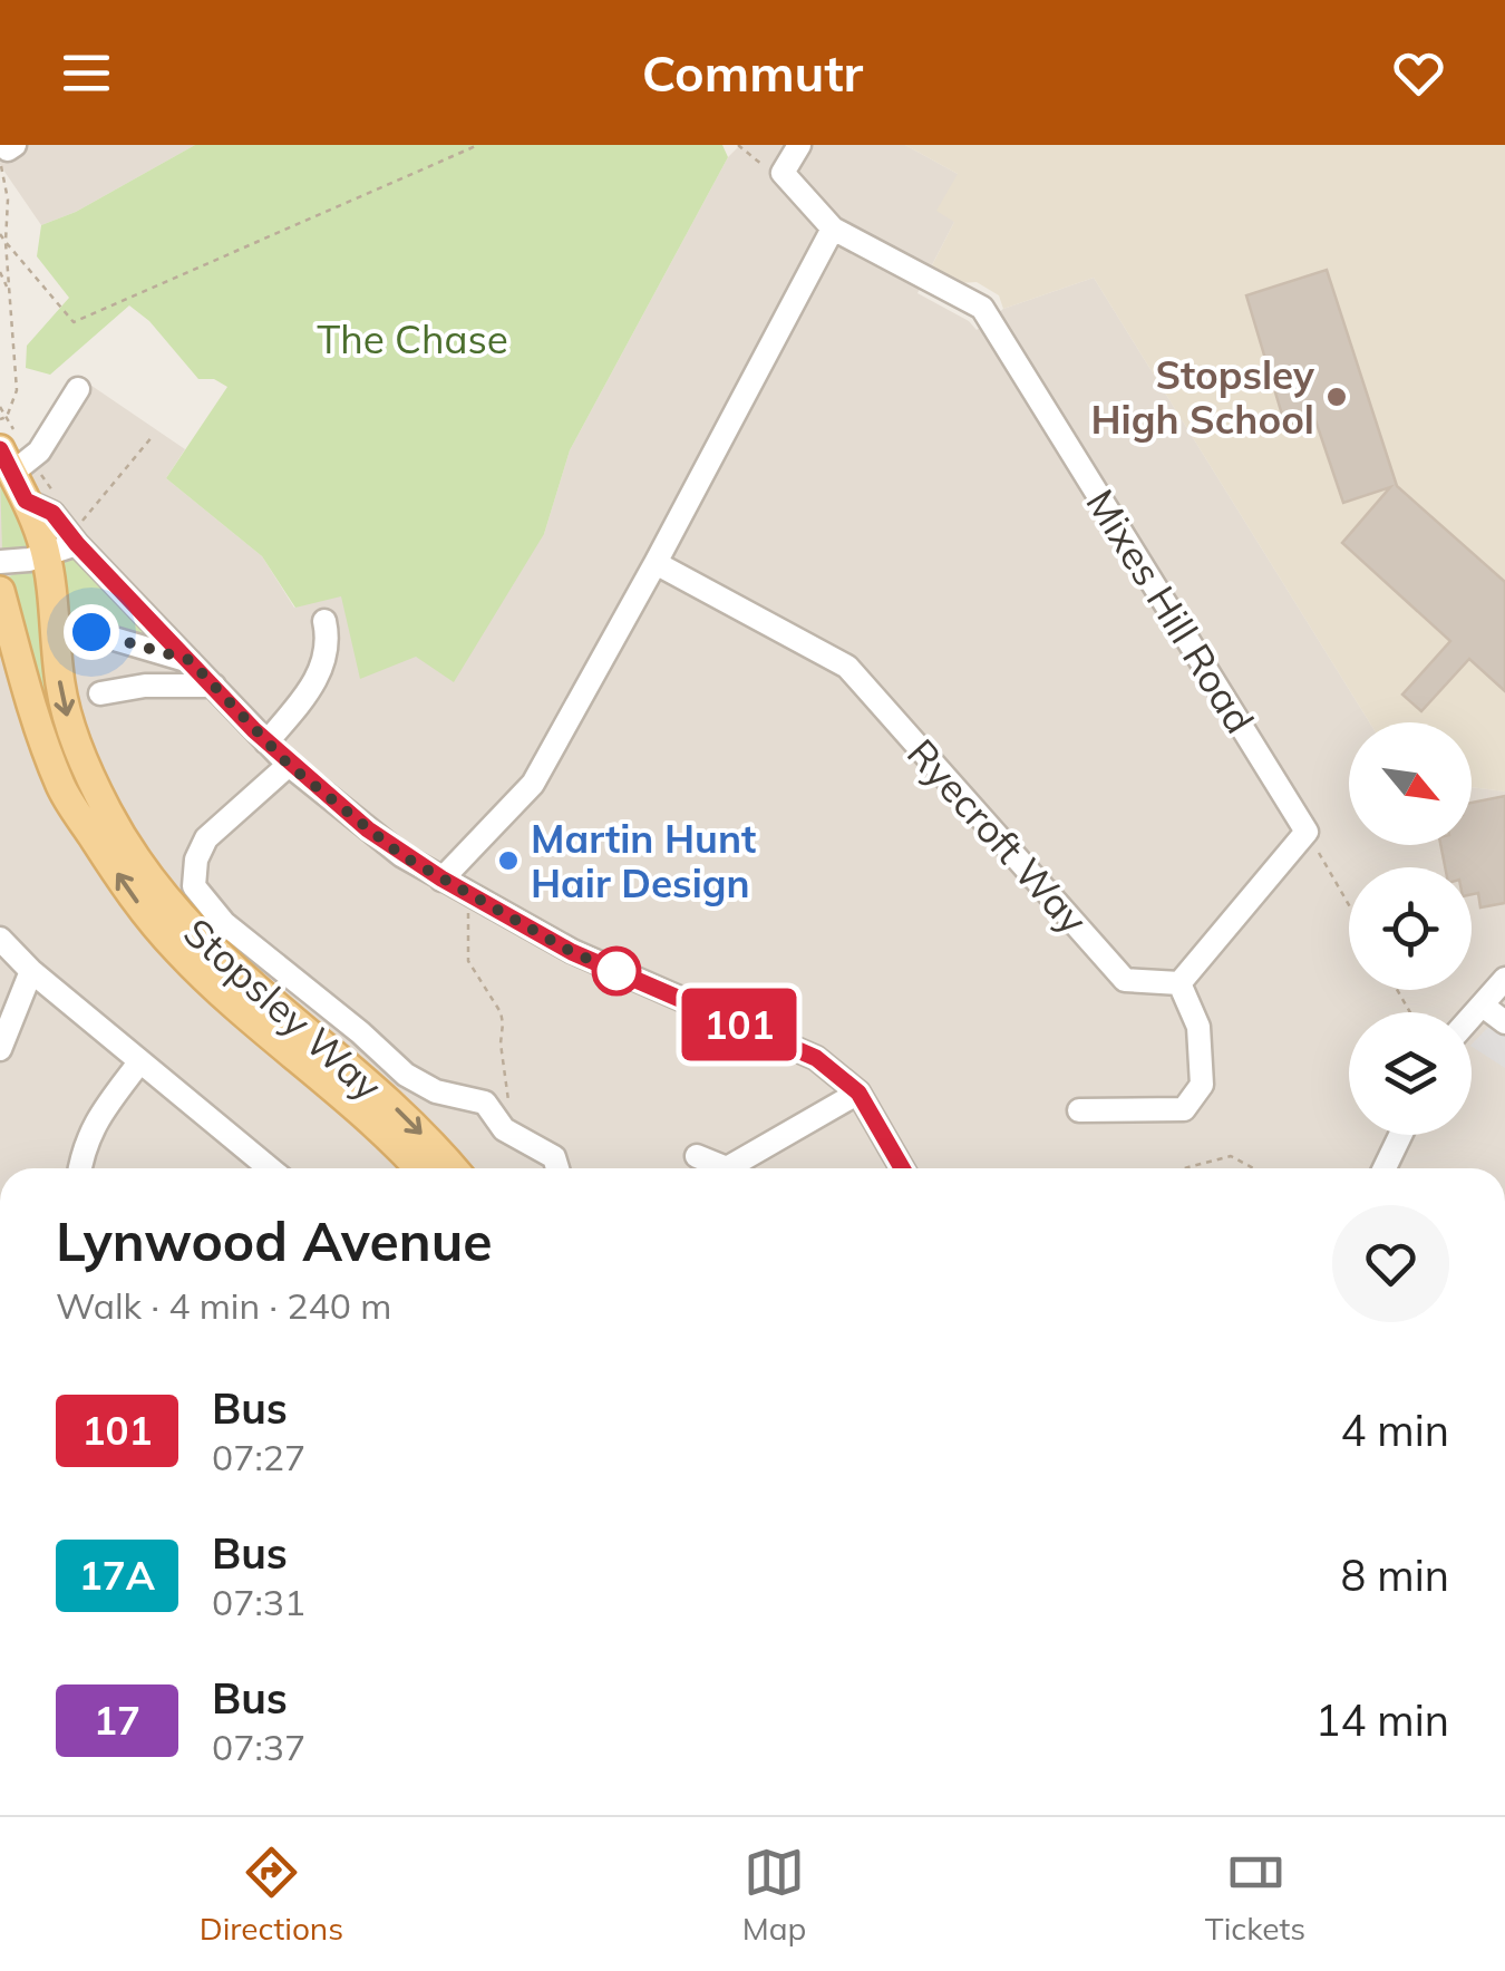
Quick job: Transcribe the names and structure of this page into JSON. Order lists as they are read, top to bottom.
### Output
{
  "streets": {
    "main road": ["Stopsley Way"],
    "street": ["Mixes Hill Road", "Ryecroft Way"]
  },
  "parks": ["The Chase"],
  "places": ["Stopsley High School", "Martin Hunt Hair Design"],
  "lines": ["bus line 101"],
  "north": "bottom right",
  "page": {
    "header": "Commutr",
    "on_map": "101",
    "heading": ["Lynwood Avenue", "Walk · 4 min · 240 m"],
    "list": [
      {
        "mark": "101",
        "name": "Bus",
        "note": "07:27",
        "value": "4 min"
      },
      {
        "mark": "17A",
        "name": "Bus",
        "note": "07:31",
        "value": "8 min"
      },
      {
        "mark": "17",
        "name": "Bus",
        "note": "07:37",
        "value": "14 min"
      }
    ],
    "tabs": ["Directions", "Map", "Tickets"]
  }
}
